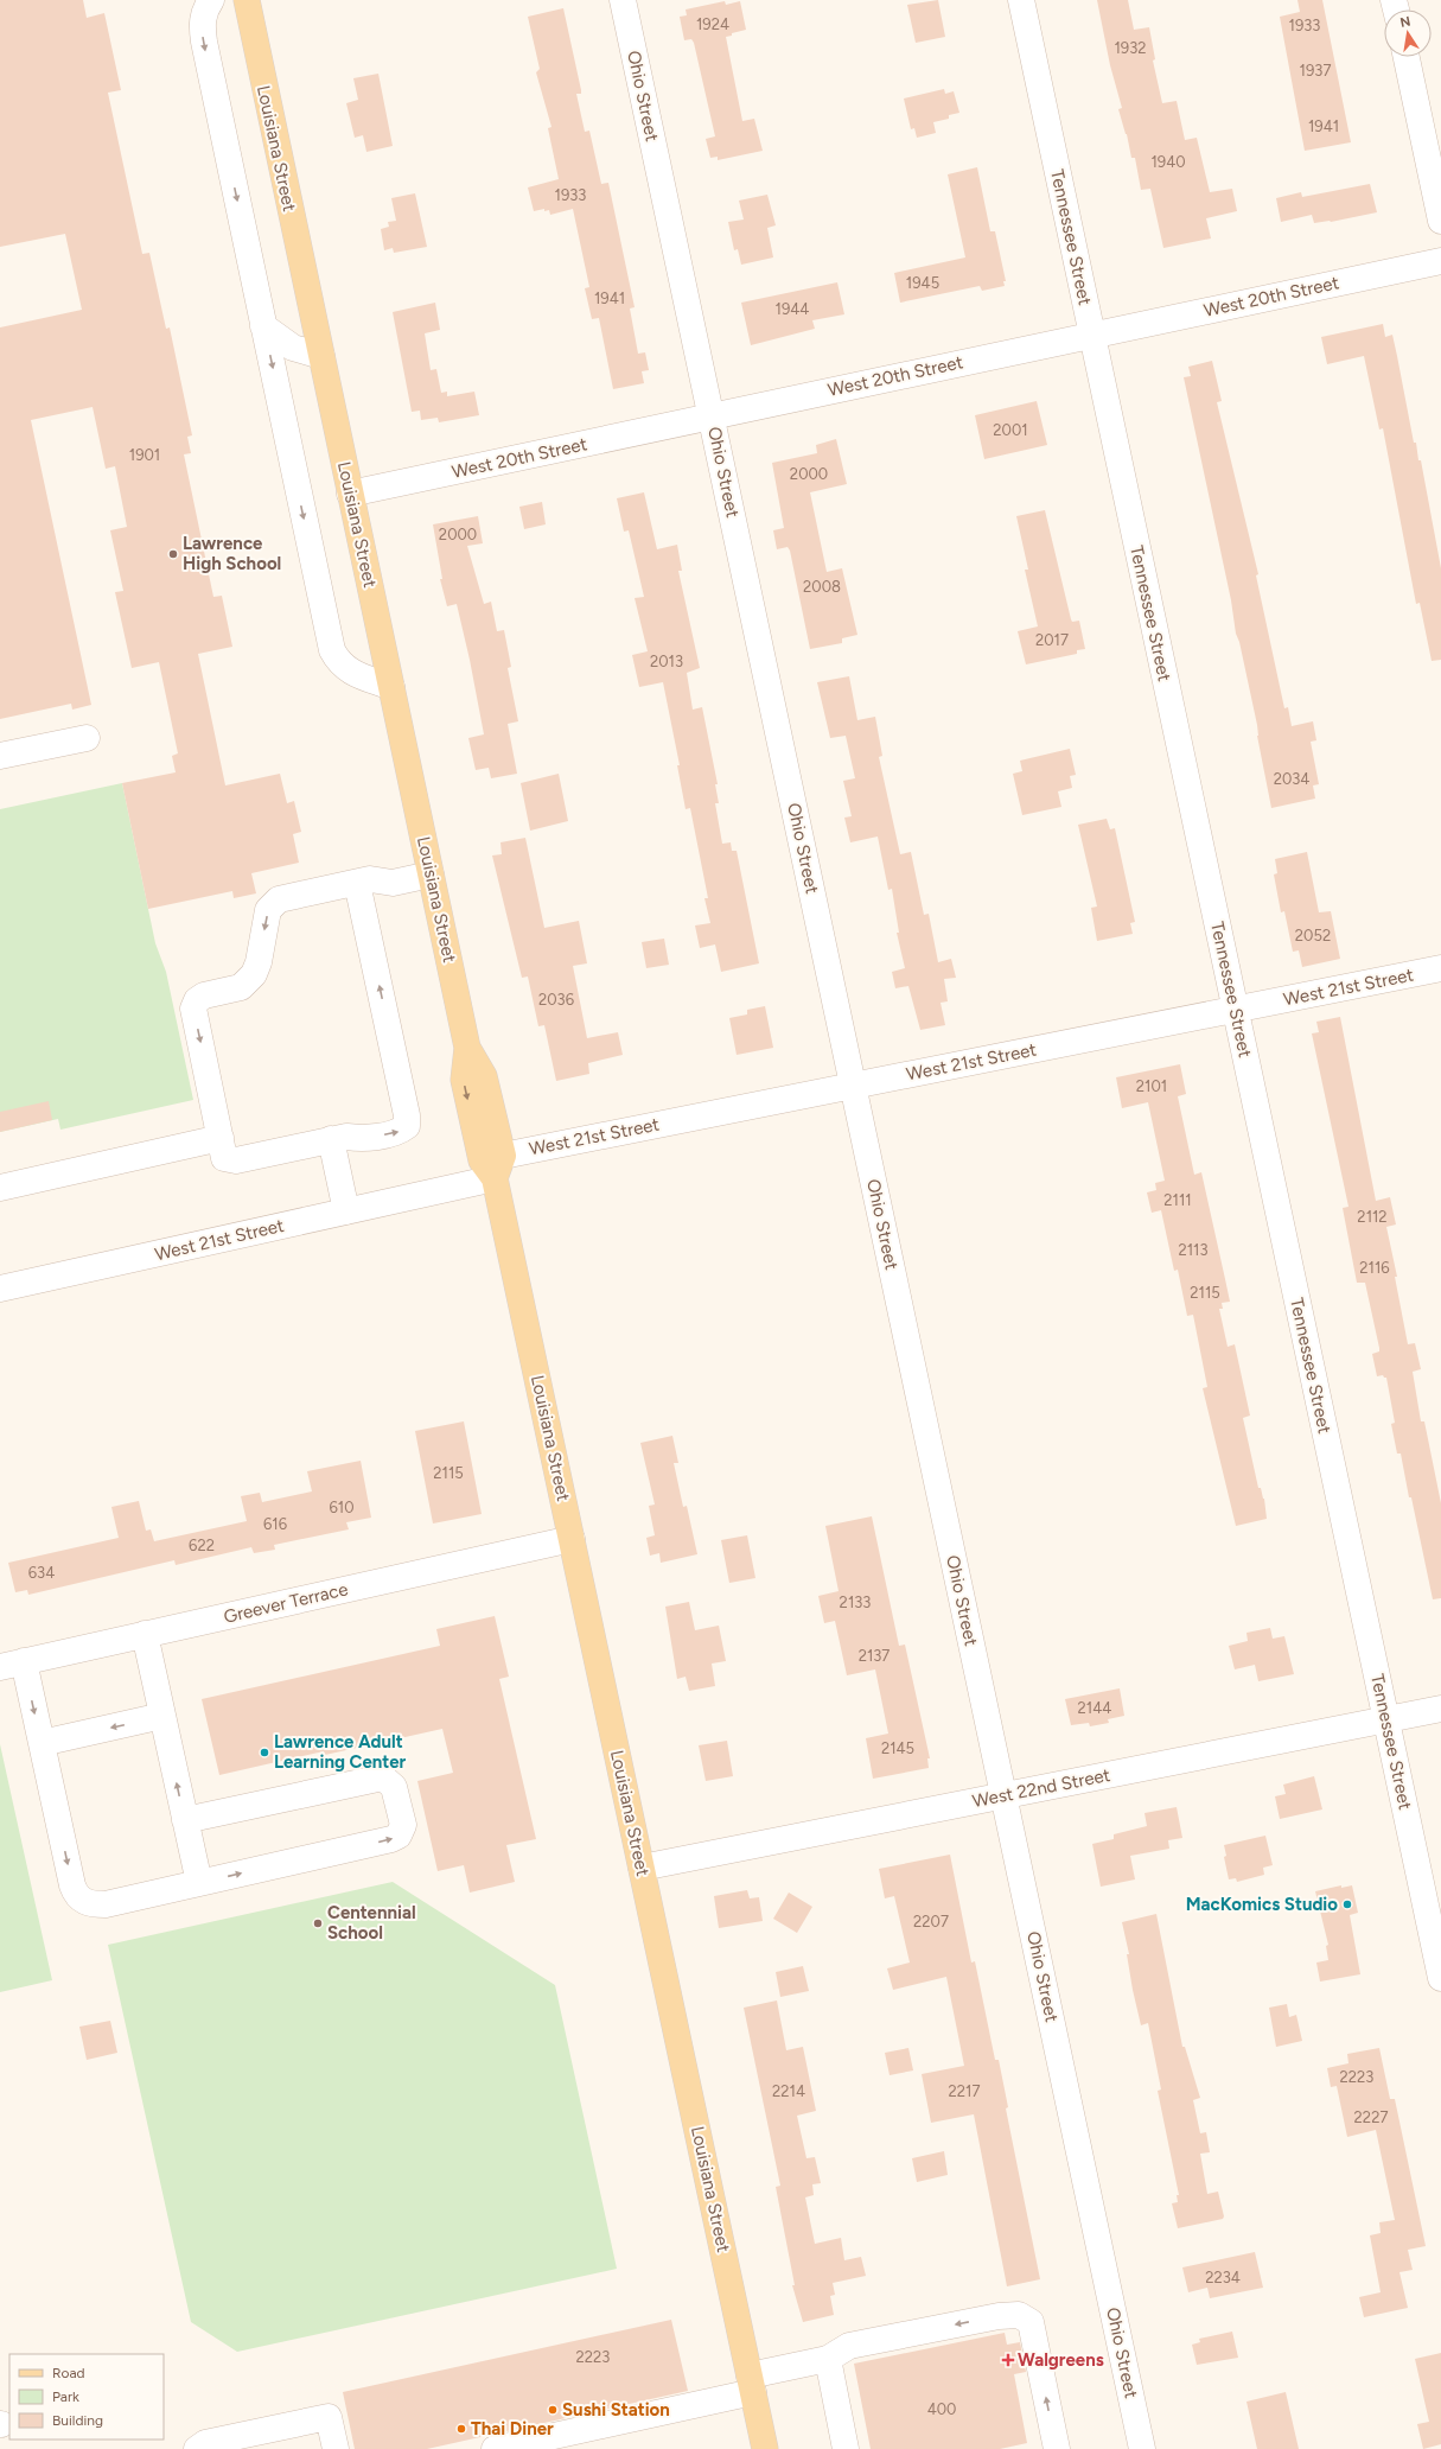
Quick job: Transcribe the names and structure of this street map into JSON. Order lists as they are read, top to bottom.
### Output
{
  "streets": {
    "main road": ["Louisiana Street"],
    "street": [
      "Ohio Street",
      "Tennessee Street",
      "West 20th Street",
      "West 21st Street",
      "Greever Terrace",
      "West 22nd Street"
    ]
  },
  "crossings": [
    ["Ohio Street", "West 20th Street"],
    ["Ohio Street", "West 21st Street"],
    ["Ohio Street", "West 22nd Street"],
    ["Louisiana Street", "West 20th Street"],
    ["Louisiana Street", "West 21st Street"],
    ["Louisiana Street", "Greever Terrace"],
    ["Louisiana Street", "West 22nd Street"],
    ["Tennessee Street", "West 20th Street"],
    ["Tennessee Street", "West 21st Street"],
    ["Tennessee Street", "West 22nd Street"]
  ],
  "places": {
    "other": [
      "Lawrence High School",
      "Lawrence Adult Learning Center",
      "MacKomics Studio",
      "Centennial School",
      "Sushi Station",
      "Thai Diner"
    ],
    "health": ["Walgreens"]
  },
  "house_numbers": [
    "1924",
    "1933",
    "1932",
    "1937",
    "1941",
    "1940",
    "1933",
    "1945",
    "1941",
    "1944",
    "2001",
    "1901",
    "2000",
    "2000",
    "2008",
    "2017",
    "2013",
    "2034",
    "2052",
    "2036",
    "2101",
    "2111",
    "2112",
    "2113",
    "2116",
    "2115",
    "2115",
    "610",
    "616",
    "622",
    "634",
    "2133",
    "2137",
    "2144",
    "2145",
    "2207",
    "2223",
    "2214",
    "2217",
    "2227",
    "2234",
    "2223",
    "400"
  ],
  "legend": ["Road", "Park", "Building"],
  "north": "top"
}
